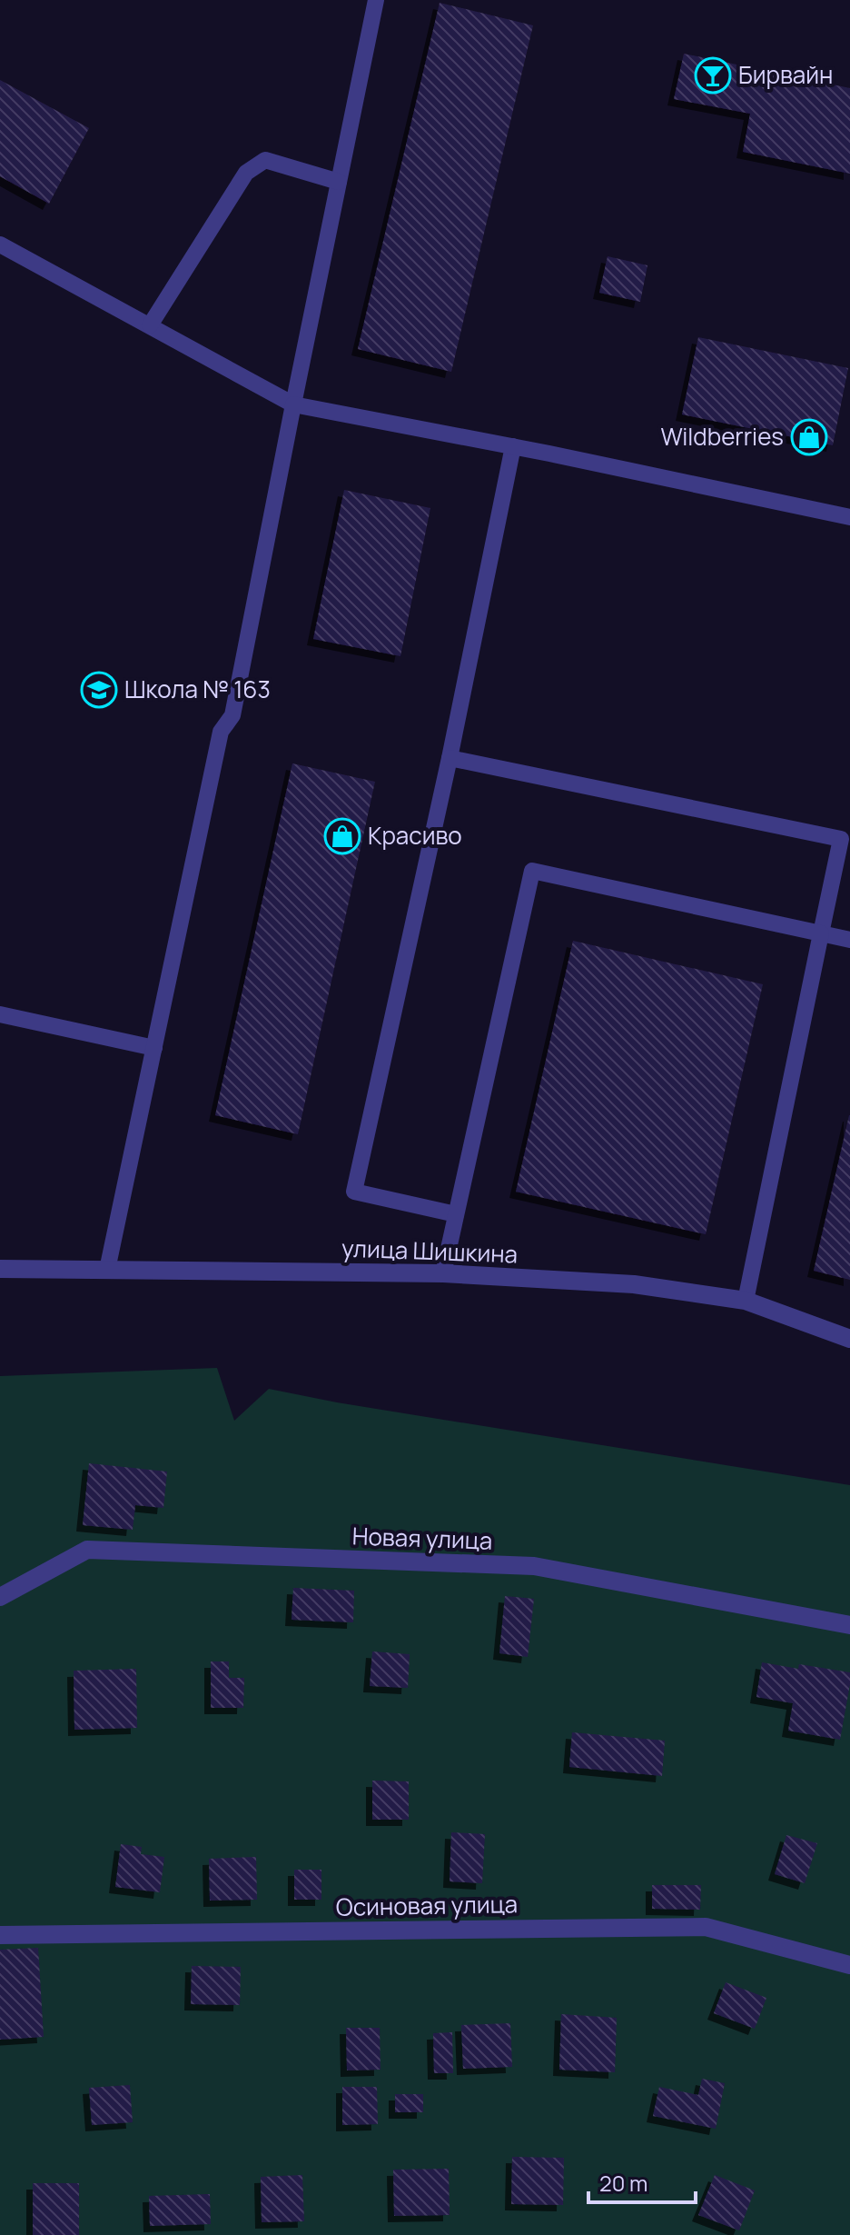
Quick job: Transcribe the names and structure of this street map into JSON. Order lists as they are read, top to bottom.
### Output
{
  "streets": {
    "street": ["улица Шишкина", "Новая улица", "Осиновая улица"]
  },
  "places": {
    "bar": ["Бирвайн"],
    "shop": ["Wildberries", "Красиво"],
    "school or university": ["Школа № 163"]
  },
  "scale_bar": "20 m"
}
